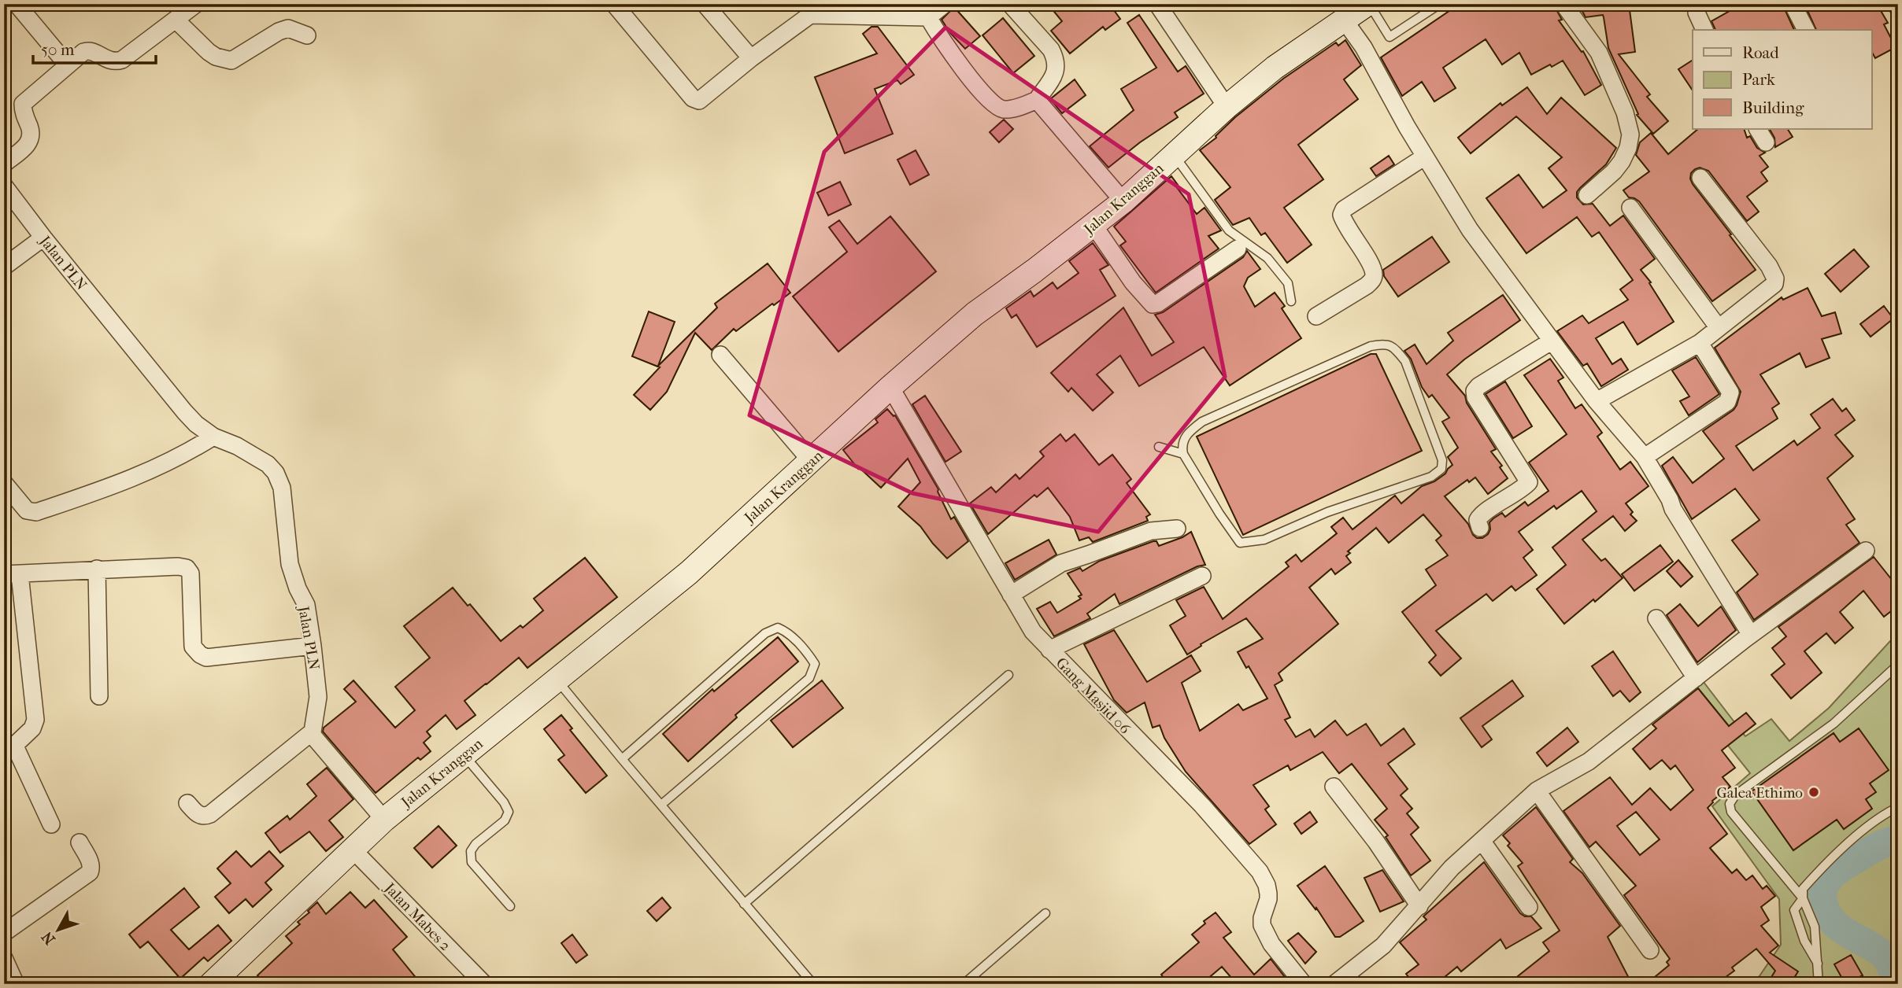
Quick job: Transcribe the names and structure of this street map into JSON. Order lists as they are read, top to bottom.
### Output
{
  "streets": {
    "main road": ["Jalan Kranggan"],
    "street": ["Jalan PLN", "Gang Masjid 06", "Jalan Mabes 2"]
  },
  "crossings": [
    ["Jalan Kranggan", "Gang Masjid 06"],
    ["Jalan Kranggan", "Jalan Mabes 2"]
  ],
  "places": ["Galea Ethimo"],
  "legend": ["Road", "Park", "Building"],
  "scale_bar": "50 m",
  "north": "bottom left"
}
